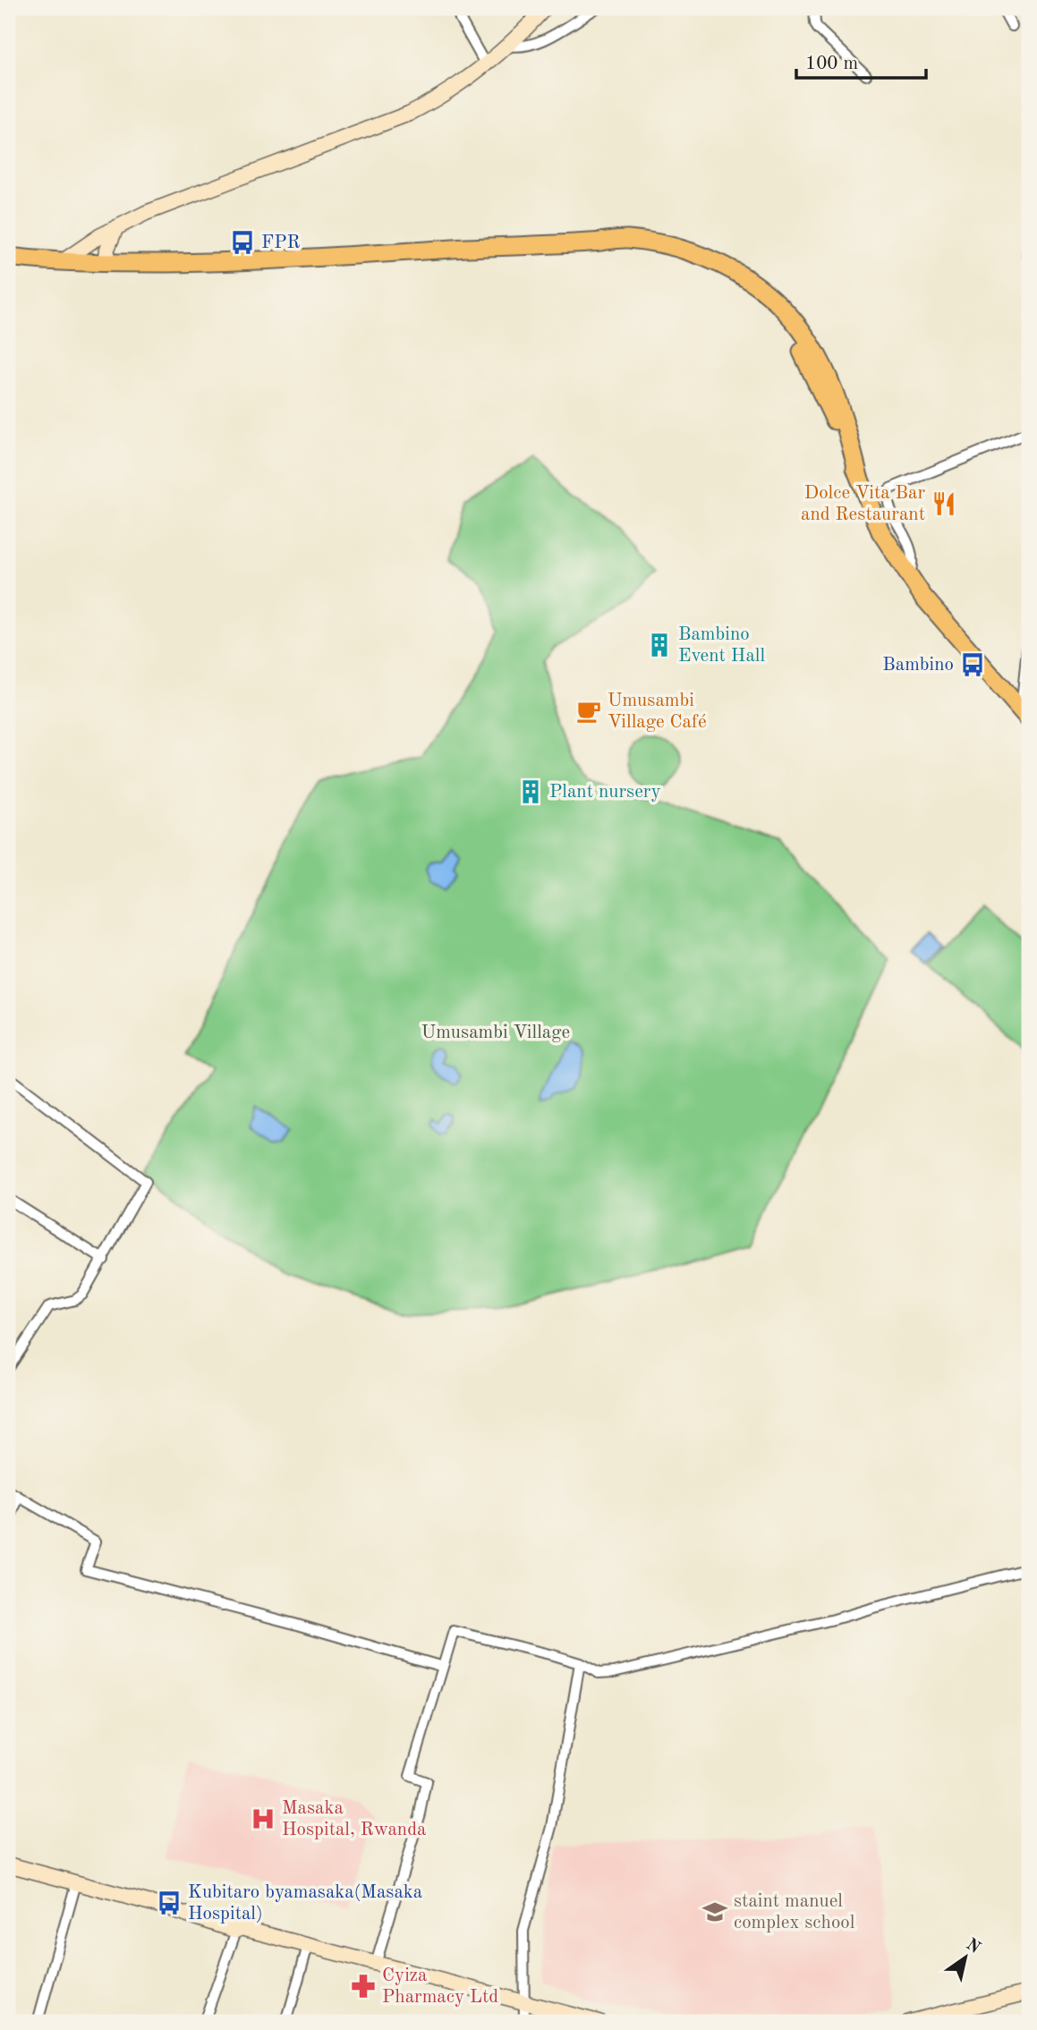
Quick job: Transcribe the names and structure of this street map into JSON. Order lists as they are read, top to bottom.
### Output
{
  "parks": ["Umusambi Village"],
  "places": {
    "bus stop": ["FPR", "Bambino", "Kubitaro byamasaka(Masaka Hospital)"],
    "restaurant": ["Dolce Vita Bar and Restaurant"],
    "building": ["Bambino Event Hall", "Plant nursery"],
    "cafe": ["Umusambi Village Café"],
    "hospital": ["Masaka Hospital, Rwanda"],
    "school or university": ["staint manuel complex school"],
    "pharmacy": ["Cyiza Pharmacy Ltd"]
  },
  "scale_bar": "100 m",
  "north": "top right"
}
